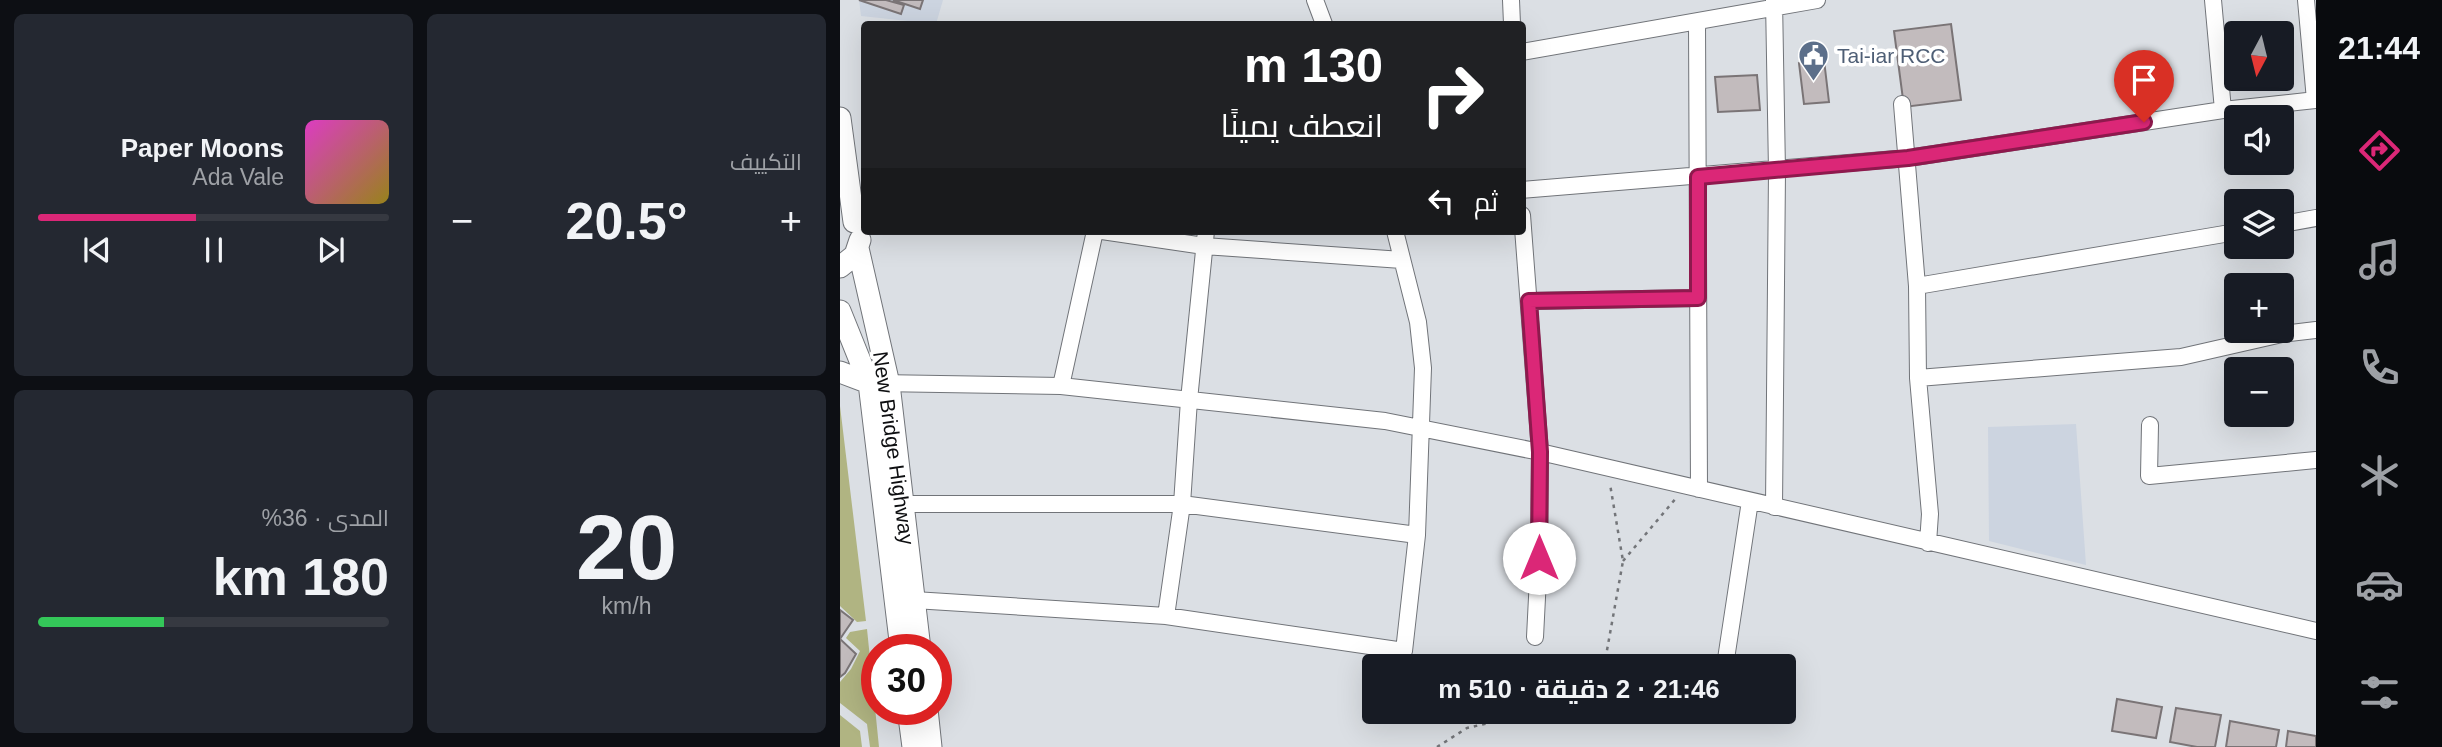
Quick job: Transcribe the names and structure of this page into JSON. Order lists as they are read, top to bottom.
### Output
{
  "streets": {
    "main road": ["New Bridge Highway"]
  },
  "places": {
    "public building": ["Tai-iar RCC"]
  },
  "north": "bottom",
  "page": {
    "tabs": "21:44",
    "tile": [
      "التكييف",
      ["20", "km/h"],
      ["المدى · 36%", "180 km"]
    ],
    "map_buttons": ["+", "−"],
    "turn": ["130 m", "انعطف يمينًا"],
    "song": ["Paper Moons", "Ada Vale"],
    "then": "ثم",
    "heat": ["−", "20.5°", "+"],
    "limit": "30",
    "trip": "21:46 · 2 دقيقة · 510 m"
  }
}
